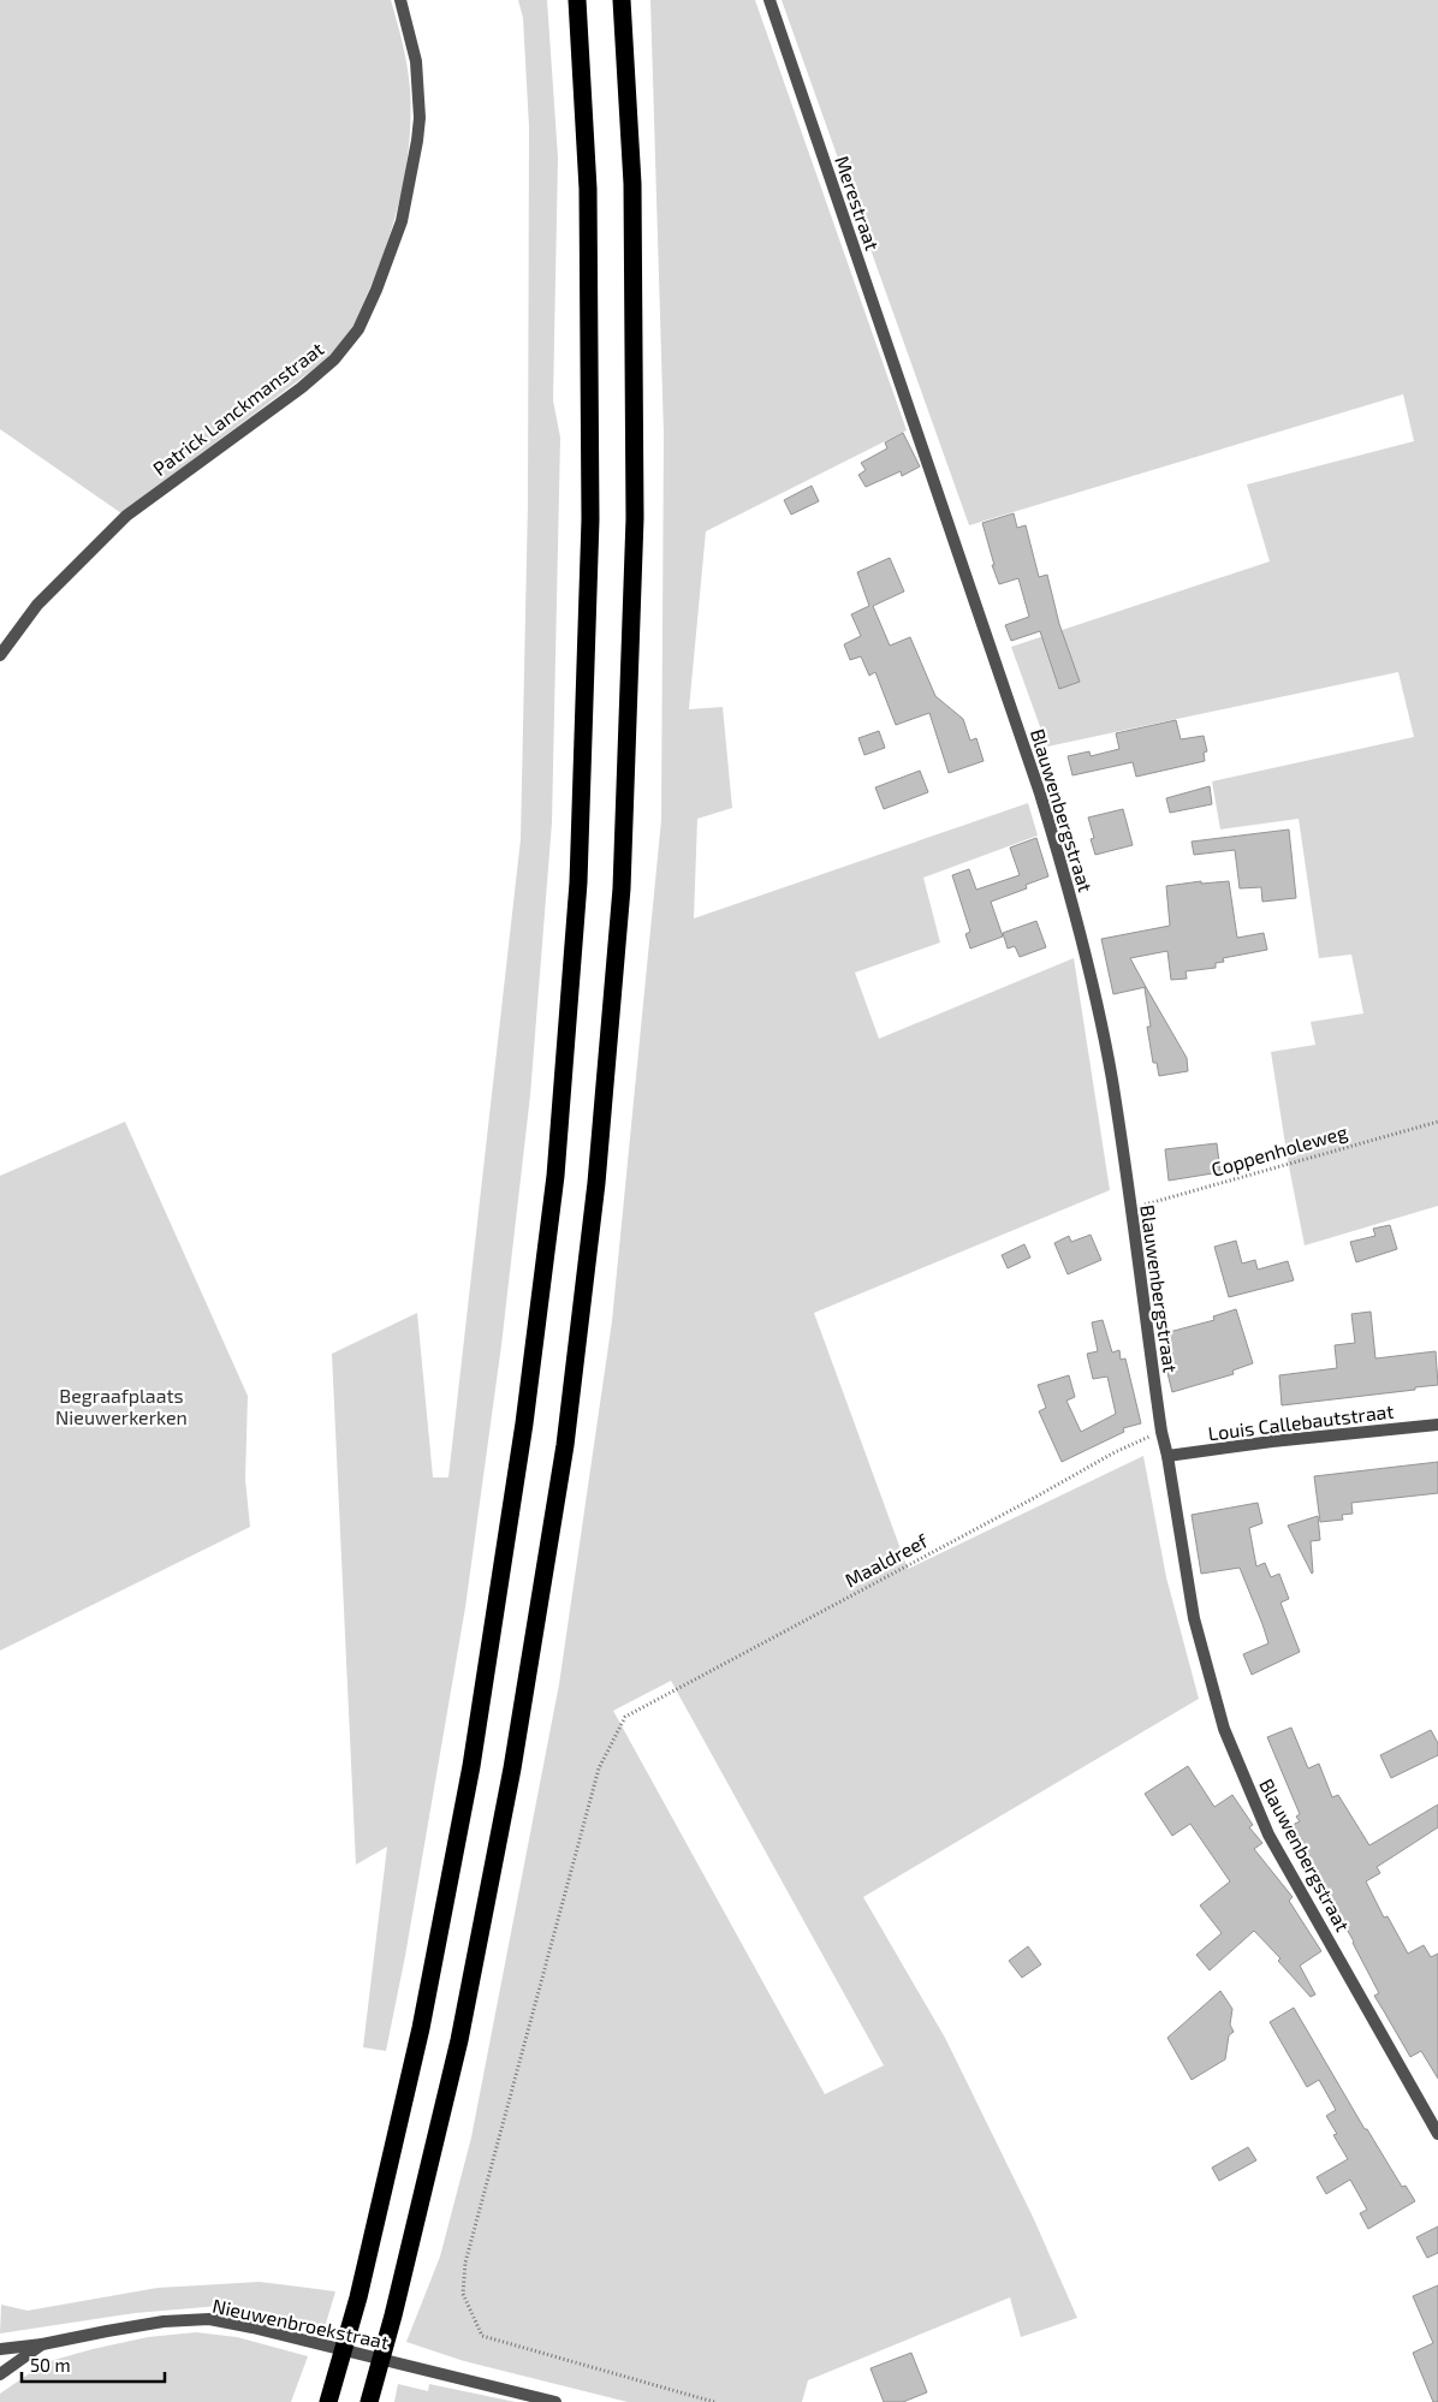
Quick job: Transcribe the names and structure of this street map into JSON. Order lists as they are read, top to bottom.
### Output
{
  "streets": {
    "street": [
      "Merestraat",
      "Patrick Lanckmanstraat",
      "Blauwenbergstraat",
      "Louis Callebautstraat",
      "Nieuwenbroekstraat"
    ],
    "path": ["Coppenholeweg", "Maaldreef"]
  },
  "crossings": [
    ["Merestraat", "Blauwenbergstraat"],
    ["Blauwenbergstraat", "Coppenholeweg"],
    ["Blauwenbergstraat", "Louis Callebautstraat"],
    ["Blauwenbergstraat", "Maaldreef"]
  ],
  "parks": ["Begraafplaats Nieuwerkerken"],
  "scale_bar": "50 m"
}
